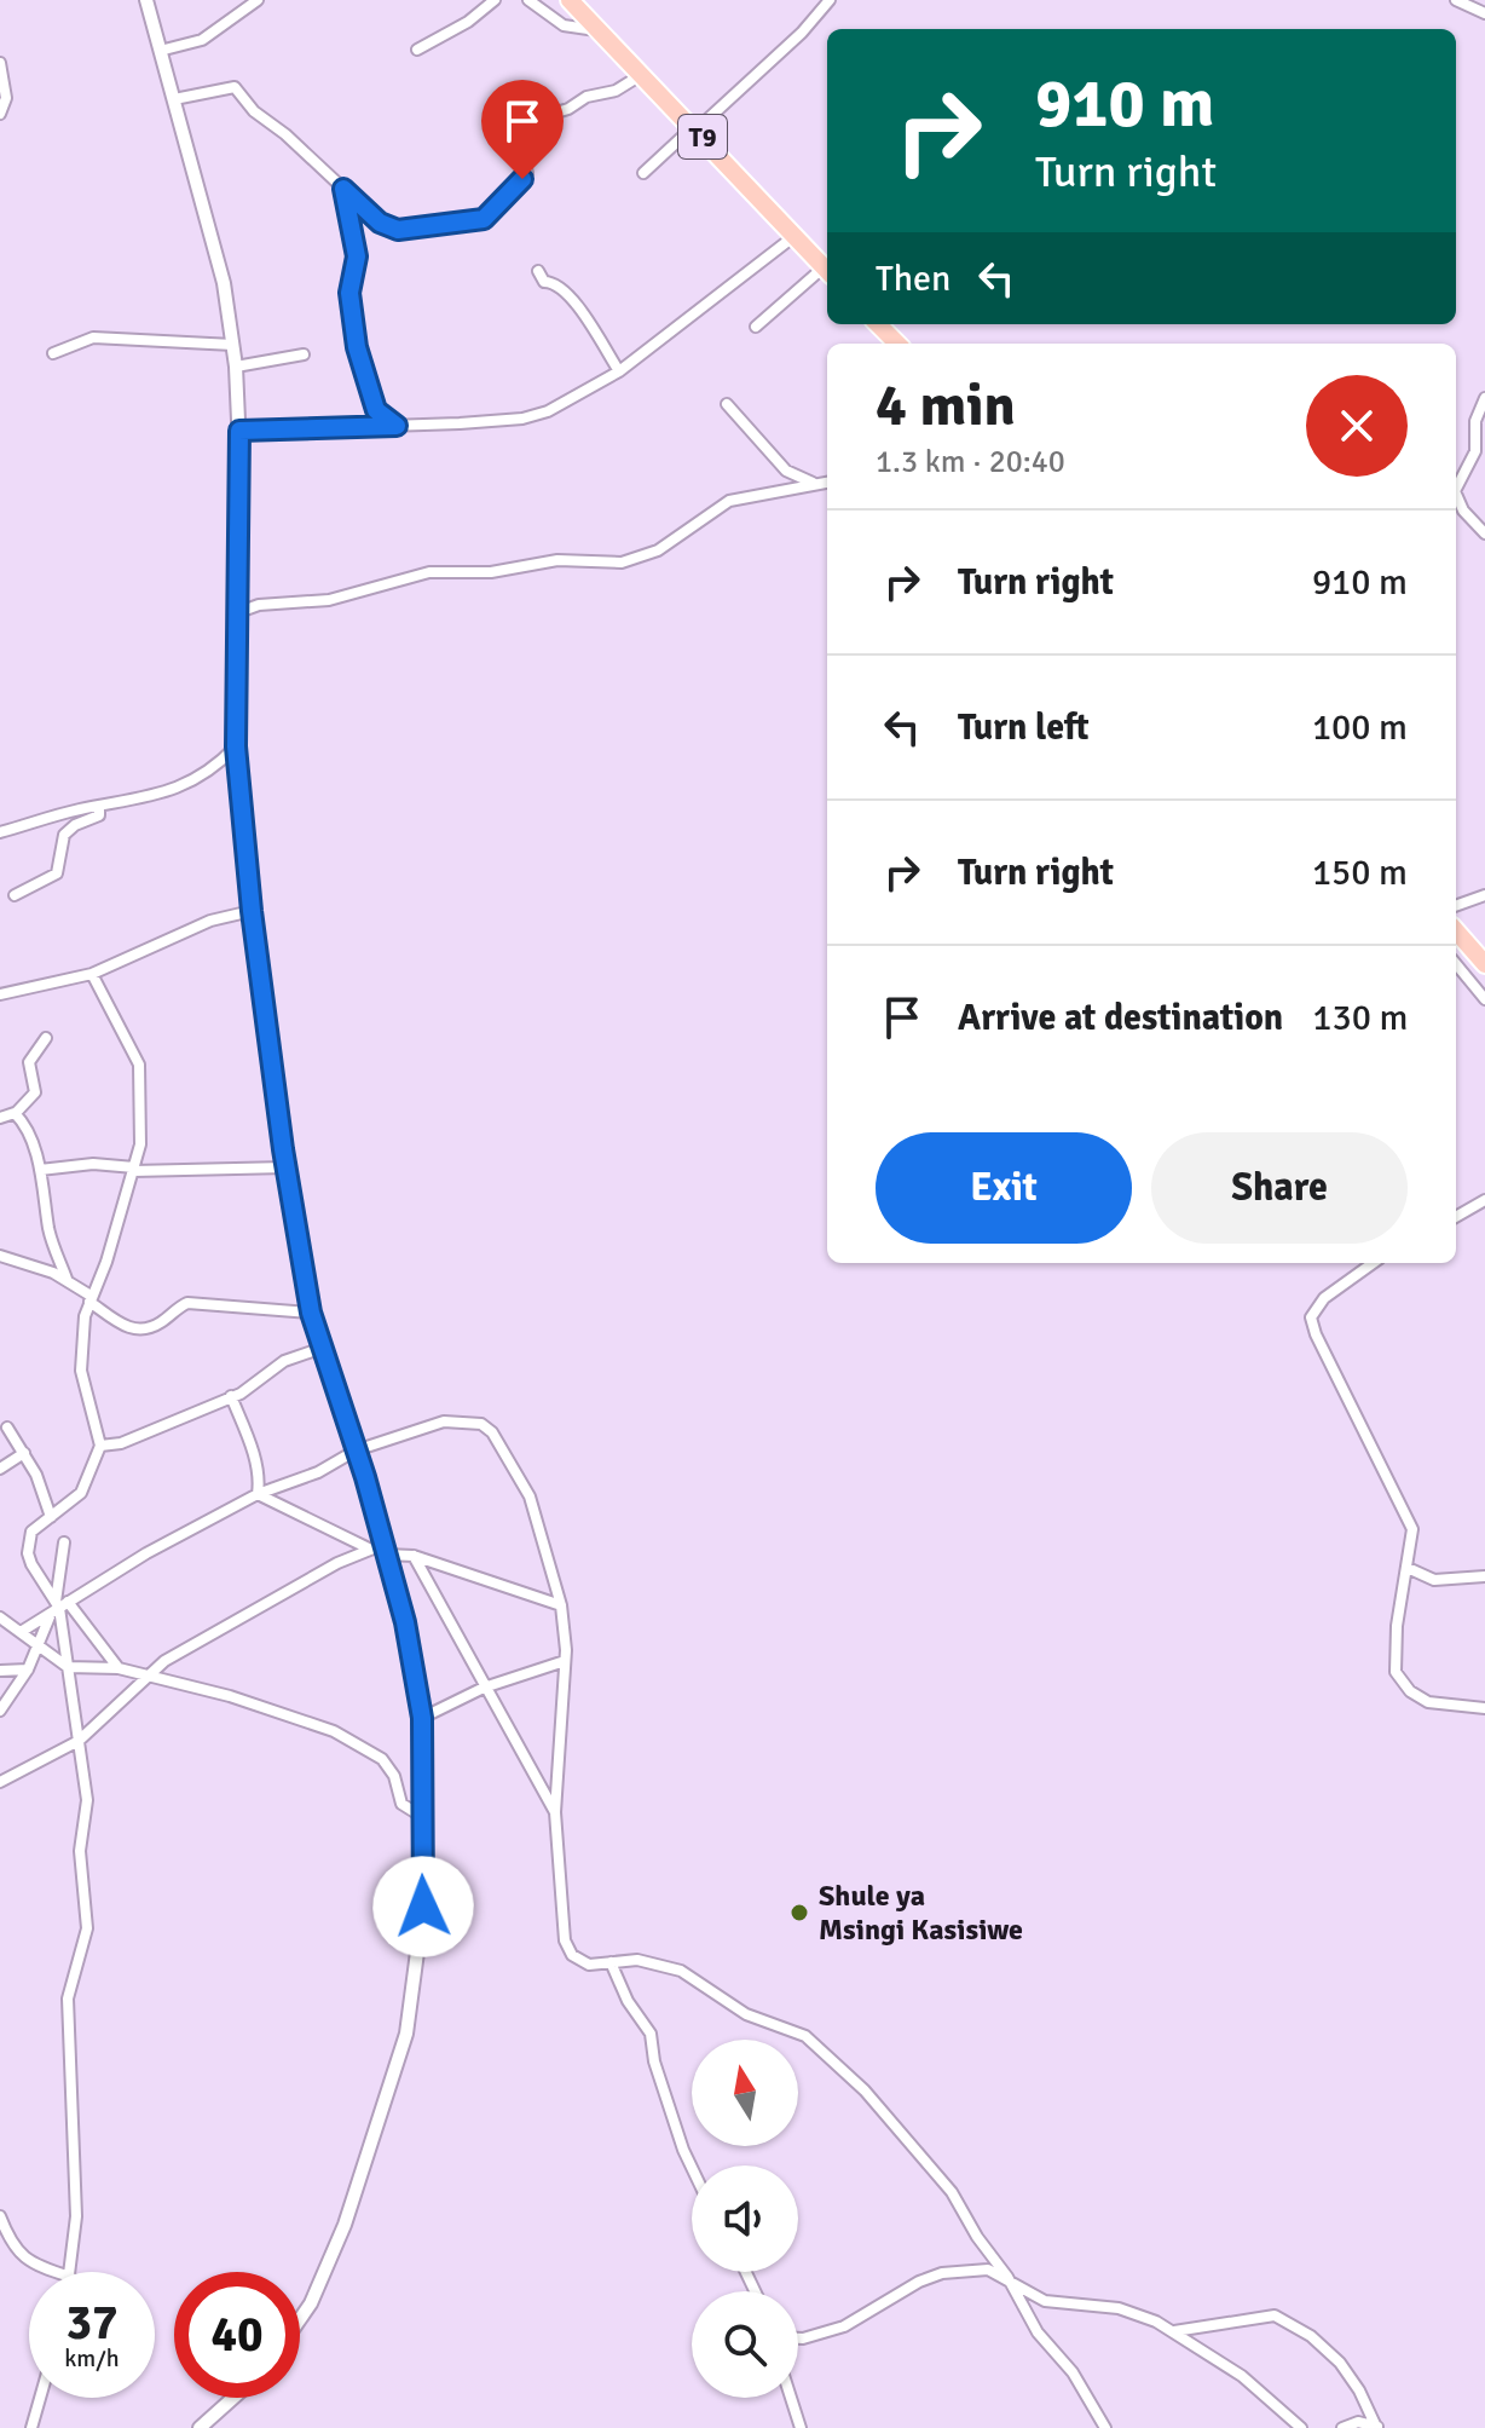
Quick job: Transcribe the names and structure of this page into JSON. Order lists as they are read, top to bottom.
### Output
{
  "streets": {
    "highway": ["T9"]
  },
  "places": ["Shule ya Msingi Kasisiwe"],
  "north": "top",
  "page": {
    "turn": ["910 m", "Turn right"],
    "then": "Then",
    "heading": ["4 min", "1.3 km · 20:40"],
    "list": [
      {
        "name": "Turn right",
        "value": "910 m"
      },
      {
        "name": "Turn left",
        "value": "100 m"
      },
      {
        "name": "Turn right",
        "value": "150 m"
      },
      {
        "name": "Arrive at destination",
        "value": "130 m"
      }
    ],
    "buttons": ["Exit", "Share"],
    "speed": "37 km/h",
    "limit": "40"
  }
}
